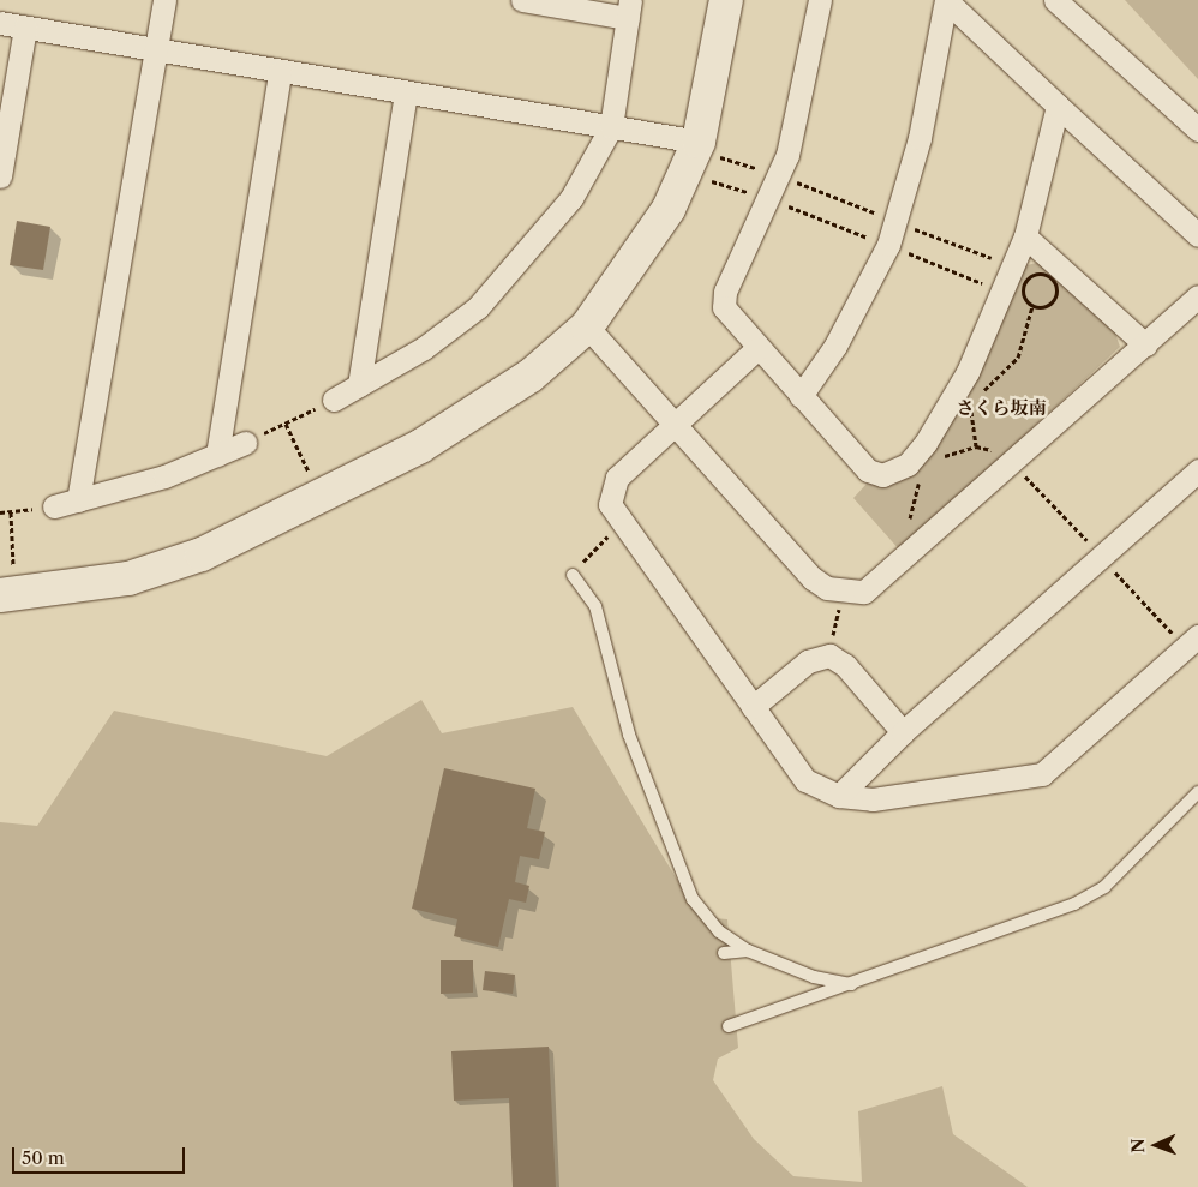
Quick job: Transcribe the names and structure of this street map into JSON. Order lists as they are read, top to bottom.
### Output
{
  "districts": ["さくら坂南"],
  "scale_bar": "50 m",
  "north": "left"
}
